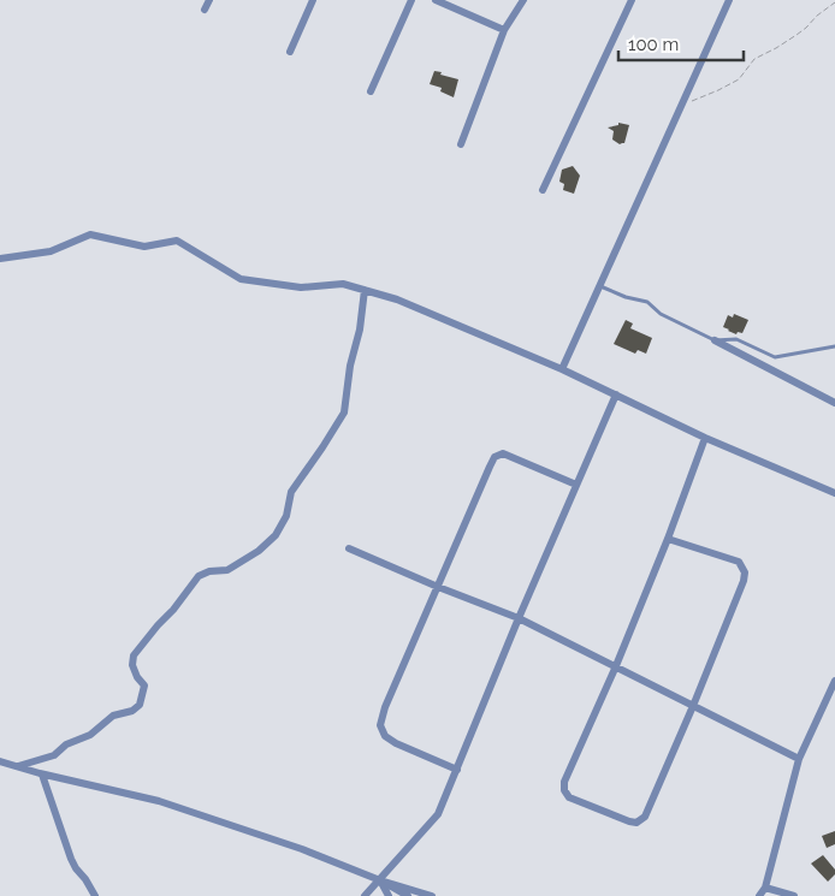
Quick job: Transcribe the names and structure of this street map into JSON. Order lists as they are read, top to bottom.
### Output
{
  "scale_bar": "100 m"
}
